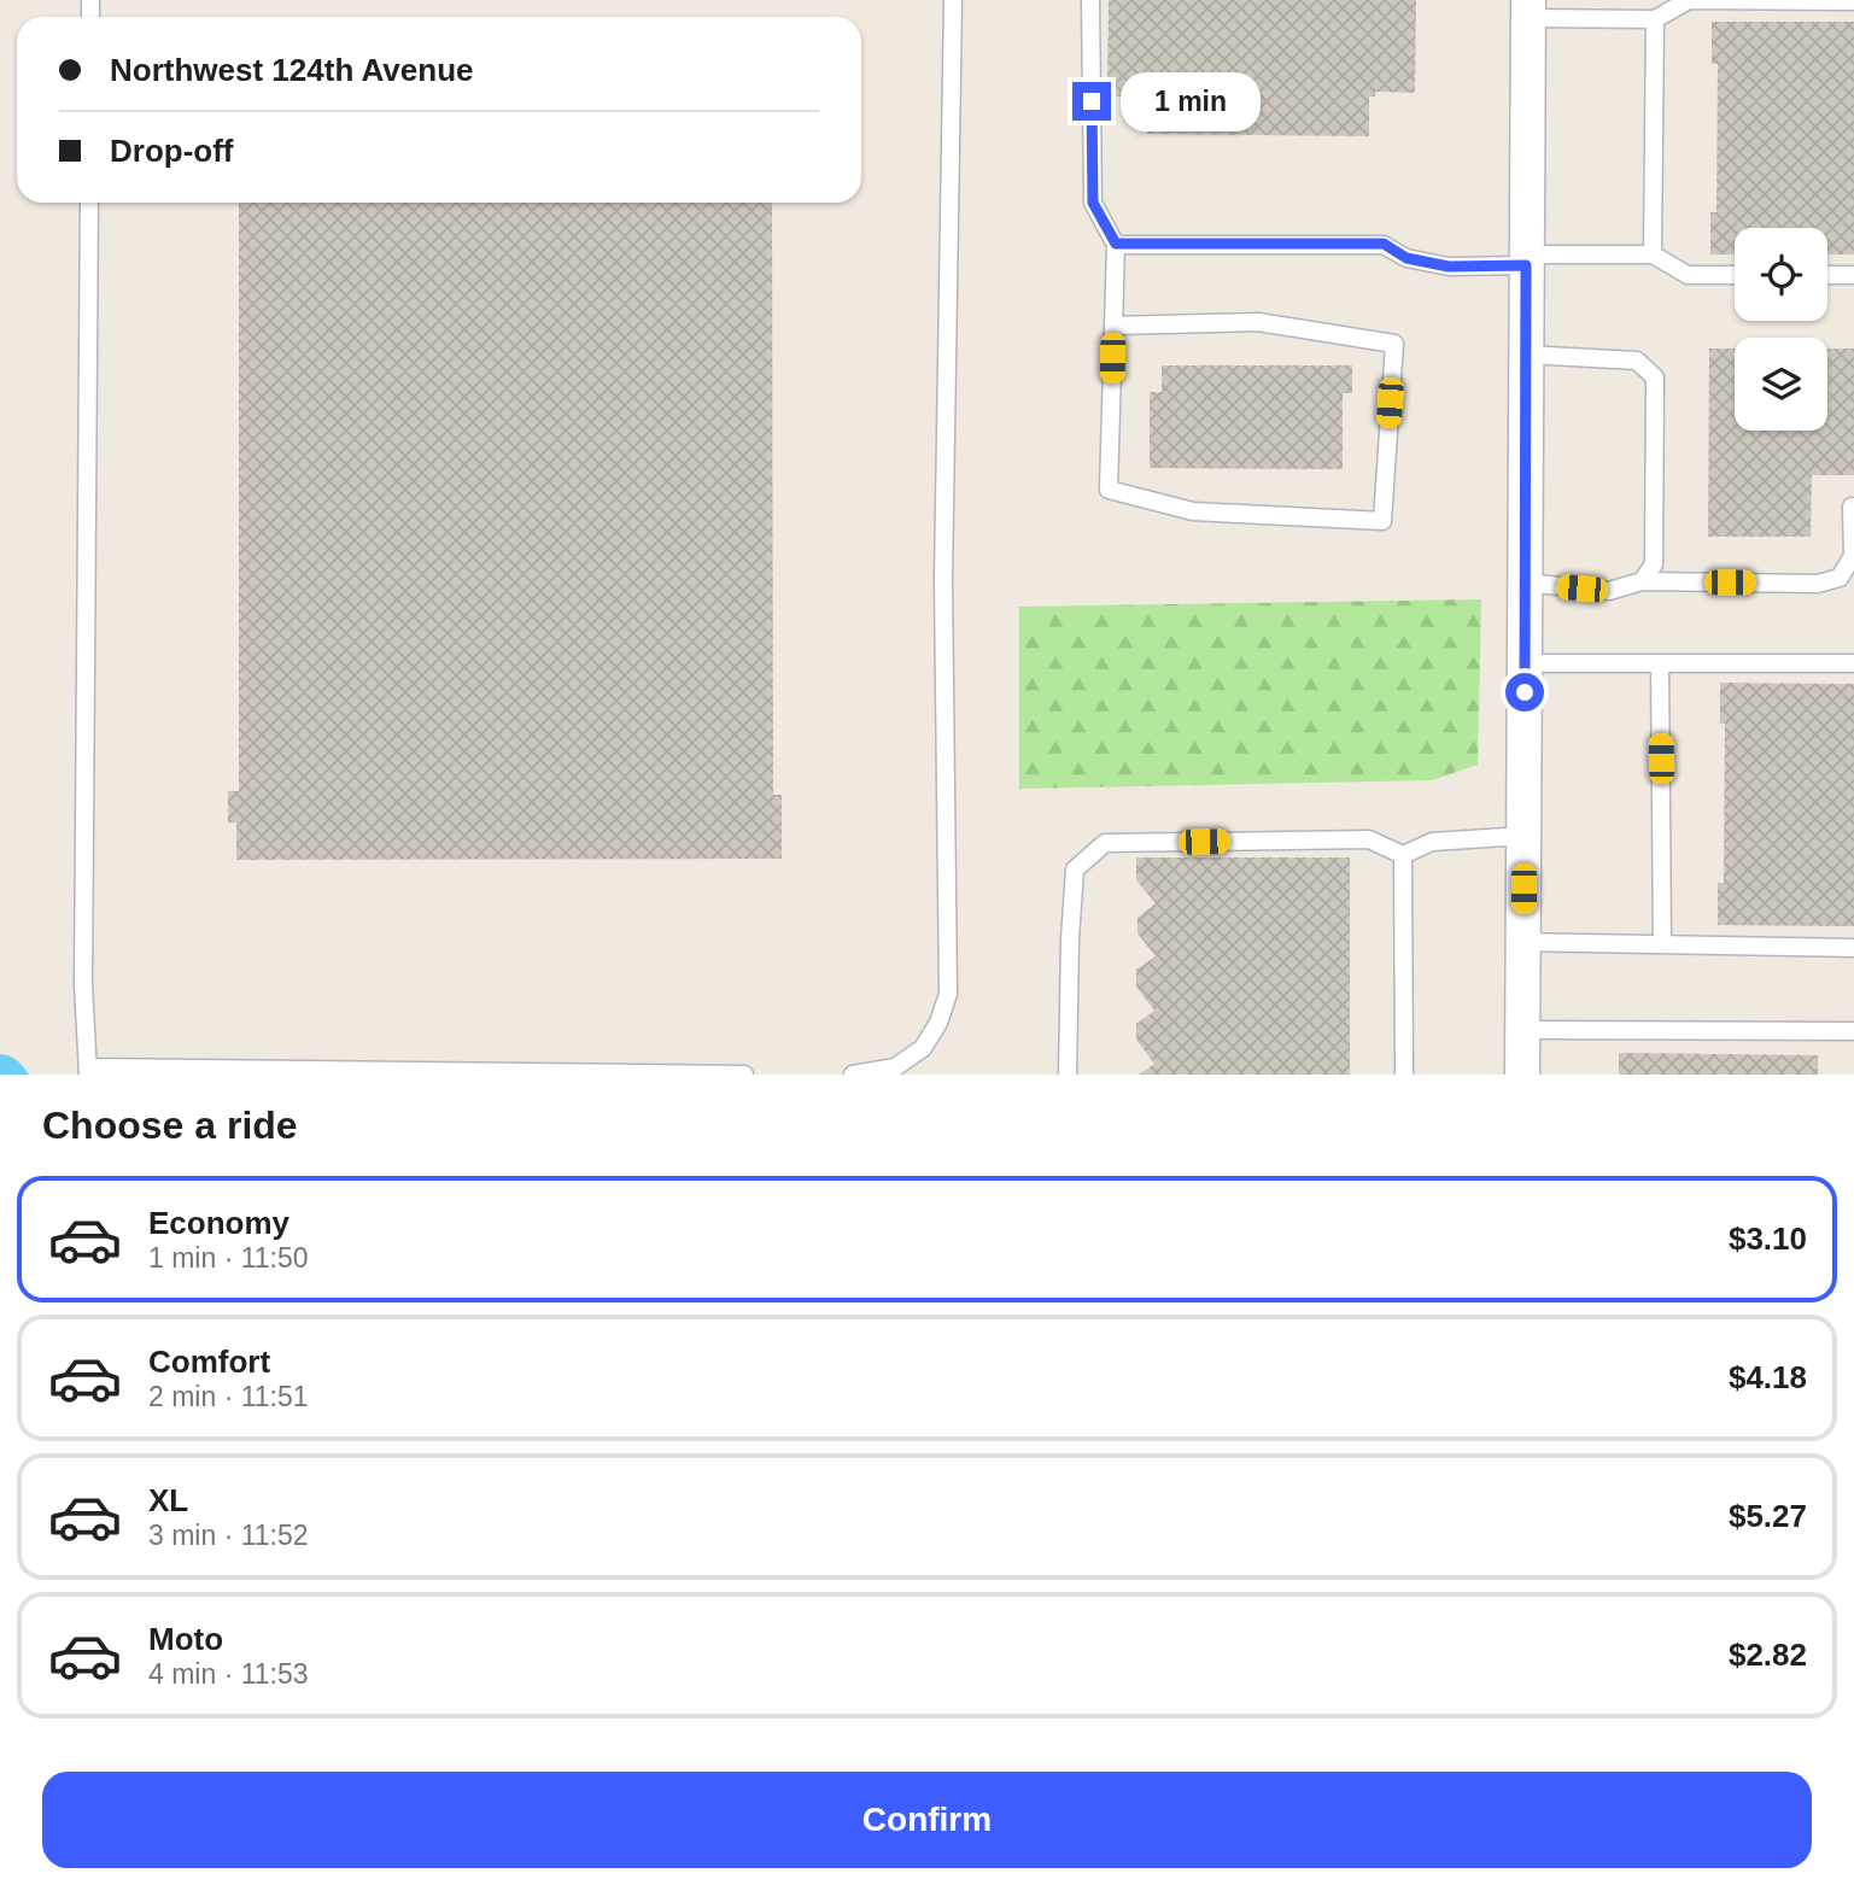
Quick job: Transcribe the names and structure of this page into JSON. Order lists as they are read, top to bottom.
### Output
{
  "page": {
    "banner": ["Northwest 124th Avenue", "Drop-off"],
    "bubble": "1 min",
    "heading": "Choose a ride",
    "list": [
      {
        "name": "Economy",
        "note": "1 min · 11:50",
        "value": "$3.10"
      },
      {
        "name": "Comfort",
        "note": "2 min · 11:51",
        "value": "$4.18"
      },
      {
        "name": "XL",
        "note": "3 min · 11:52",
        "value": "$5.27"
      },
      {
        "name": "Moto",
        "note": "4 min · 11:53",
        "value": "$2.82"
      }
    ],
    "buttons": "Confirm"
  }
}
